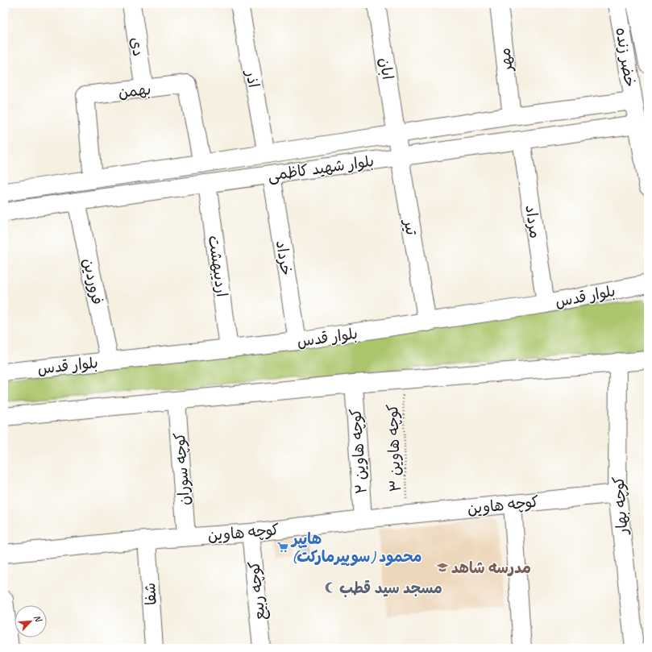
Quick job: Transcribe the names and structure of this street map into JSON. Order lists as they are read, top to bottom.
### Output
{
  "streets": {
    "street": [
      "دی",
      "خضر زنده",
      "مهر",
      "ابان",
      "اذر",
      "بهمن",
      "بلوار شهید کاظمی",
      "مرداد",
      "تیر",
      "خرداد",
      "اردیبهشت",
      "فروردین",
      "بلوار قدس",
      "کوچه هاوین ۲",
      "کوچه سوران",
      "کوچه هاوین",
      "کوچه بهار",
      "کوچه ربیع",
      "شفا"
    ],
    "path": ["کوچه هاوین ۳"]
  },
  "crossings": [
    ["دی", "بهمن"],
    ["خضر زنده", "بلوار شهید کاظمی"],
    ["مهر", "بلوار شهید کاظمی"],
    ["ابان", "بلوار شهید کاظمی"],
    ["ابان", "تیر"],
    ["اذر", "بلوار شهید کاظمی"],
    ["بهمن", "بلوار شهید کاظمی"],
    ["بلوار شهید کاظمی", "مرداد"],
    ["بلوار شهید کاظمی", "تیر"],
    ["بلوار شهید کاظمی", "خرداد"],
    ["بلوار شهید کاظمی", "اردیبهشت"],
    ["بلوار شهید کاظمی", "فروردین"],
    ["مرداد", "بلوار قدس"],
    ["تیر", "بلوار قدس"],
    ["خرداد", "بلوار قدس"],
    ["اردیبهشت", "بلوار قدس"],
    ["فروردین", "بلوار قدس"],
    ["کوچه هاوین ۳", "کوچه هاوین"],
    ["کوچه هاوین ۲", "کوچه هاوین"],
    ["کوچه سوران", "کوچه هاوین"],
    ["کوچه هاوین", "کوچه بهار"],
    ["کوچه هاوین", "کوچه ربیع"],
    ["کوچه هاوین", "شفا"]
  ],
  "places": {
    "supermarket": ["هایپر (سوپیرمارکت) محمود"],
    "school or university": ["مدرسه شاهد"],
    "mosque": ["مسجد سید قطب"]
  },
  "north": "top right"
}
